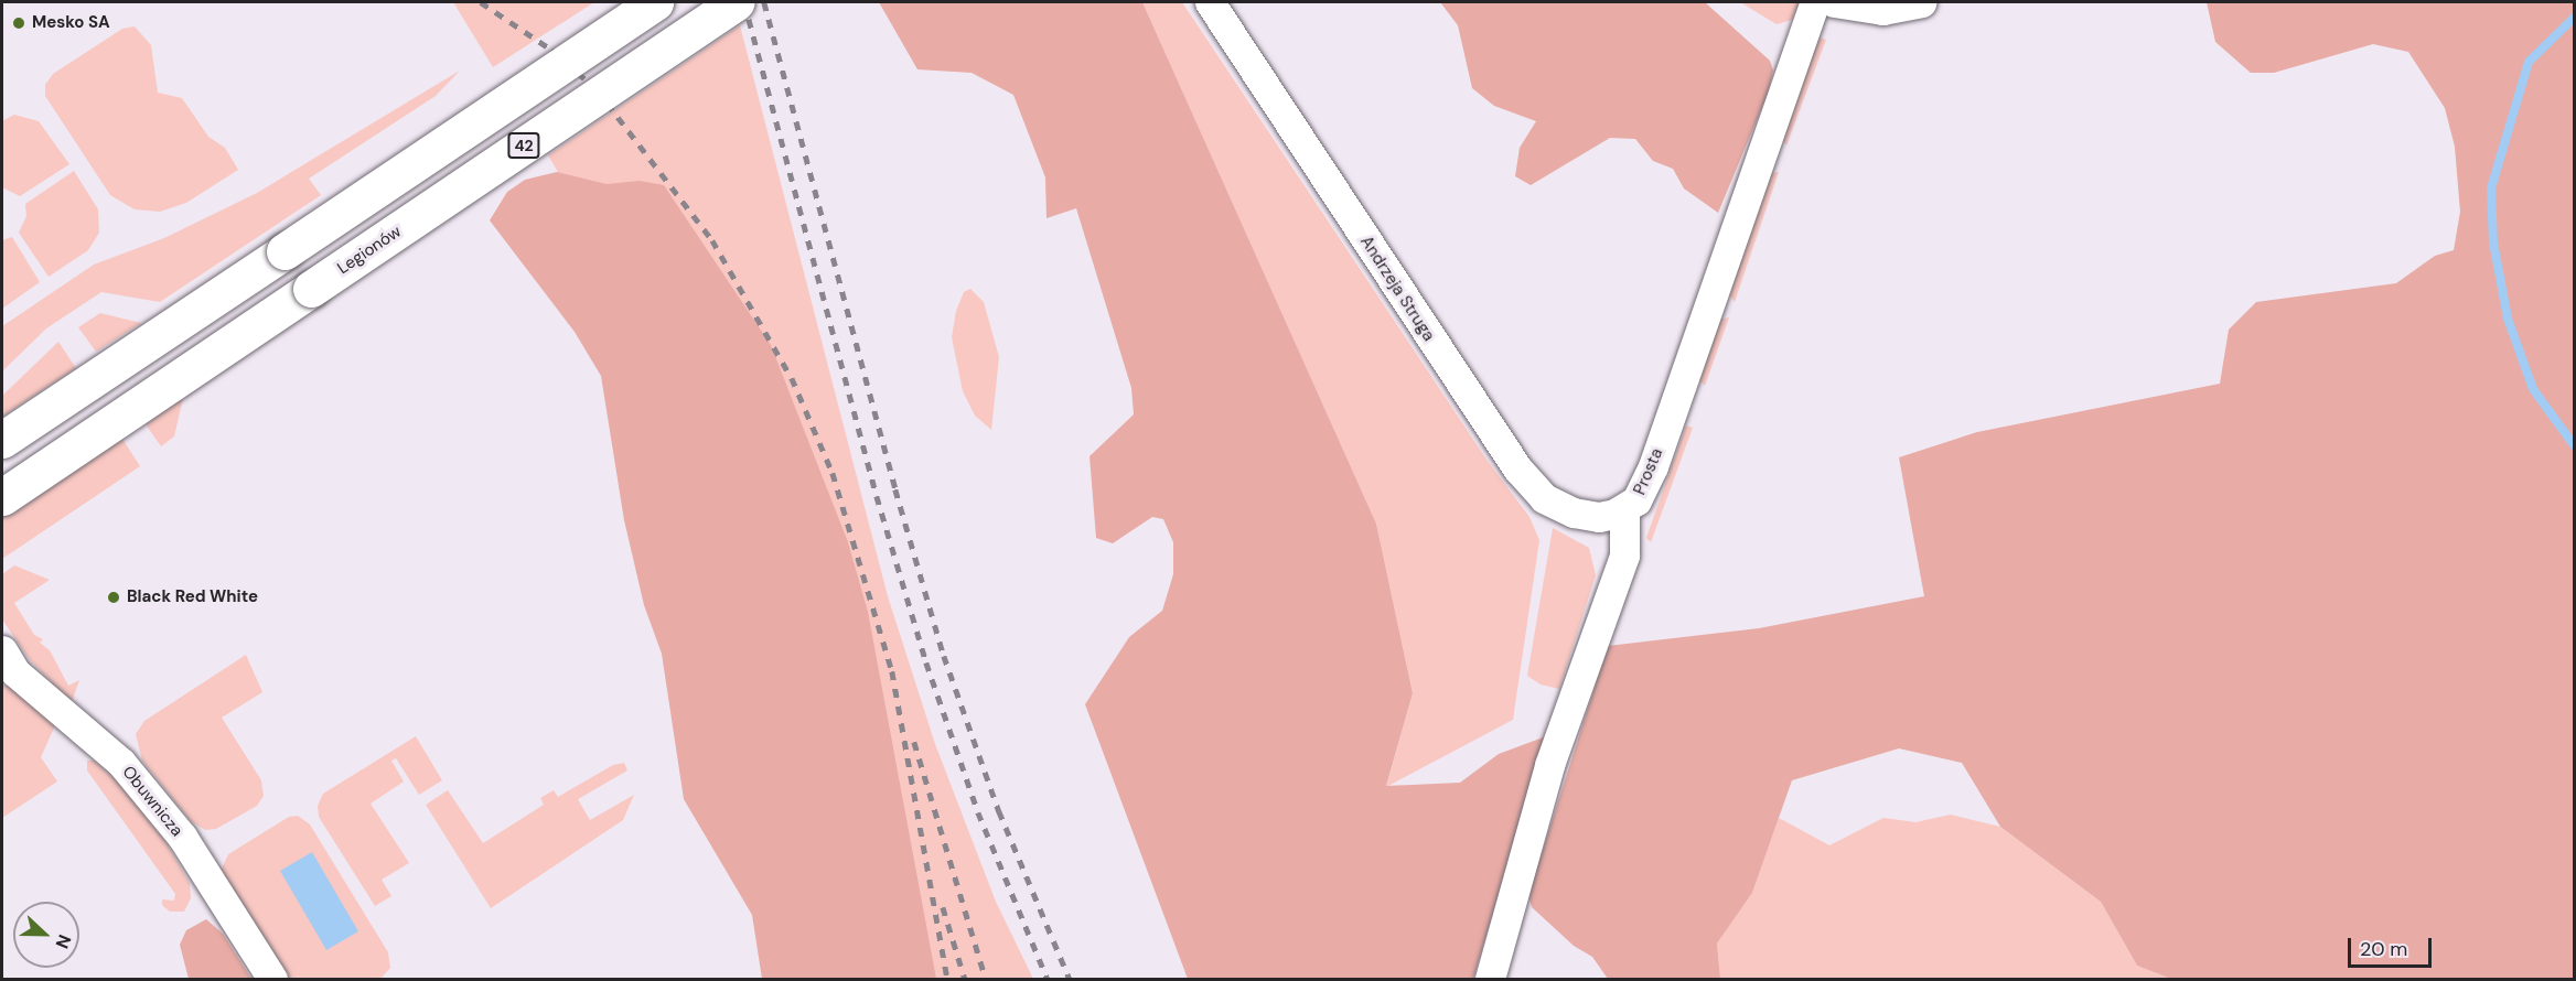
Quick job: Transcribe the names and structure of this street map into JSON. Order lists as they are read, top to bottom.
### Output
{
  "streets": {
    "main road": ["42", "Legionów"],
    "street": ["Andrzeja Struga", "Prosta", "Obuwnicza"]
  },
  "crossings": [
    ["Andrzeja Struga", "Prosta"]
  ],
  "places": ["Mesko SA", "Black Red White"],
  "scale_bar": "20 m",
  "north": "right"
}
